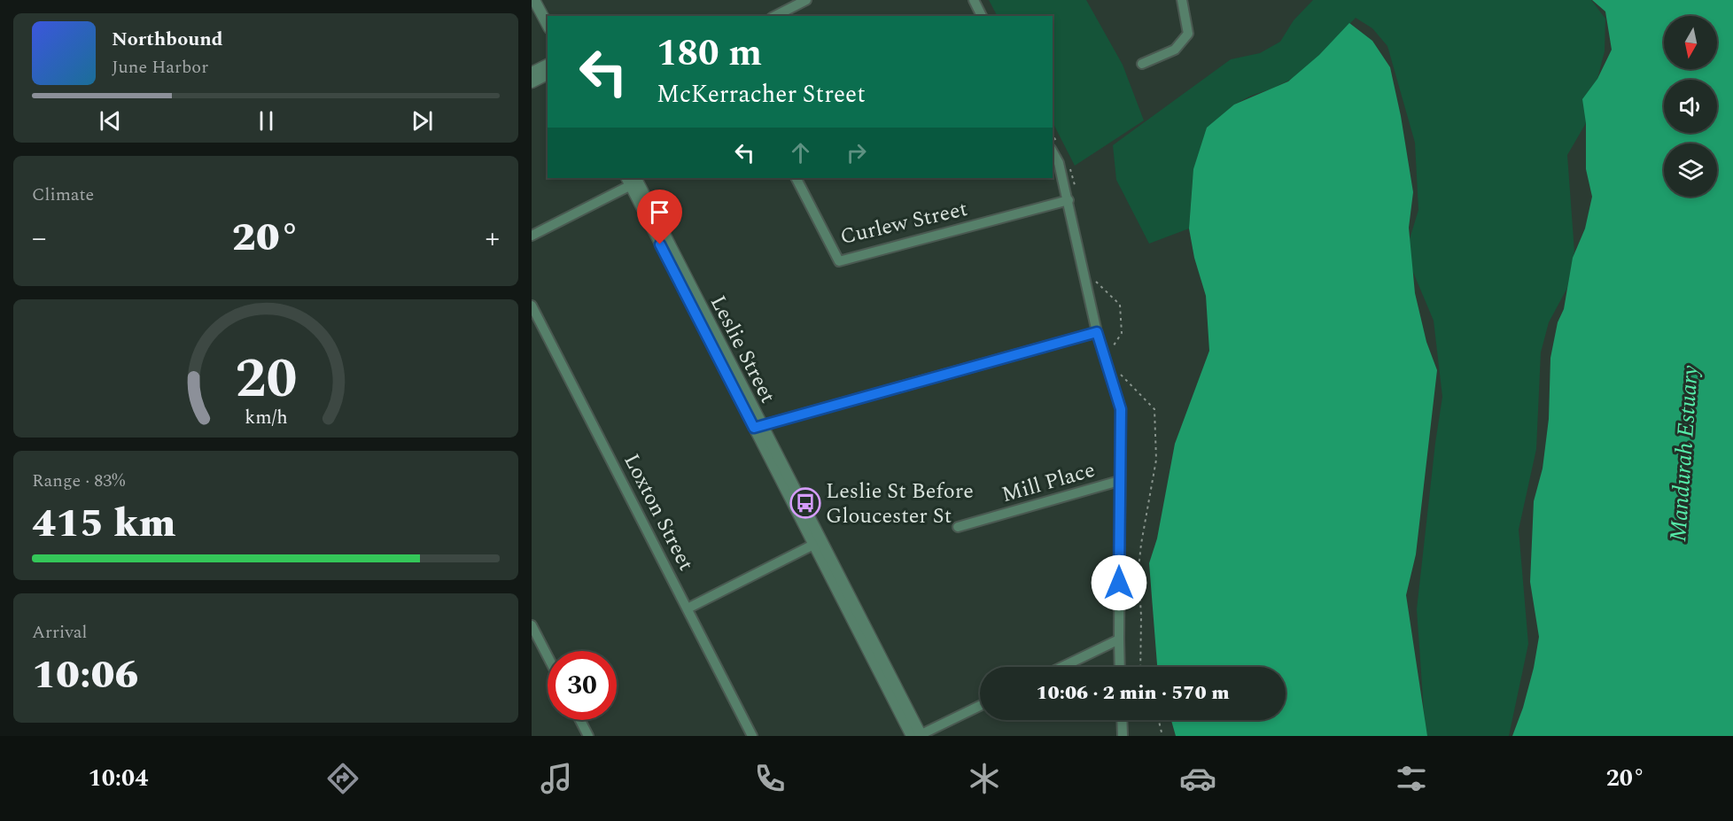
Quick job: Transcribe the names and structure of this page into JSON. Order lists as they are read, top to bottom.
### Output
{
  "streets": {
    "street": [
      "Curlew Street",
      "Leslie Street",
      "Mill Place",
      "Loxton Street"
    ]
  },
  "water": ["Mandurah Estuary"],
  "places": {
    "bus stop": ["Leslie St Before Gloucester St"]
  },
  "north": "bottom",
  "page": {
    "turn": ["180 m", "McKerracher Street"],
    "song": ["Northbound", "June Harbor"],
    "tile": [
      "Climate",
      ["Range · 83%", "415 km"],
      ["Arrival", "10:06"]
    ],
    "heat": ["−", "20°", "+"],
    "limit": "30",
    "trip": "10:06 · 2 min · 570 m",
    "tabs": ["10:04", "20°"],
    "gauge": ["20", "km/h"]
  }
}
